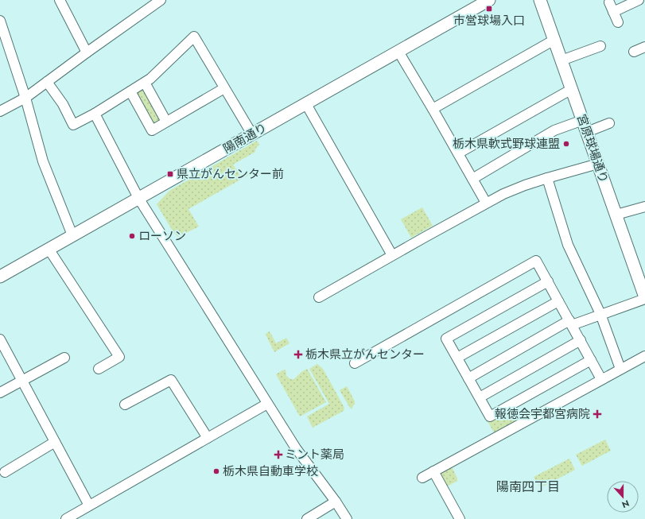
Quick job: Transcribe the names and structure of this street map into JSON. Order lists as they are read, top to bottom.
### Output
{
  "streets": {
    "street": ["陽南通り", "宮原球場通り"]
  },
  "districts": ["陽南四丁目"],
  "places": {
    "transit": ["市営球場入口", "県立がんセンター前"],
    "other": ["栃木県軟式野球連盟", "ローソン", "栃木県自動車学校"],
    "health": ["栃木県立がんセンター", "報徳会宇都宮病院", "ミント薬局"]
  },
  "north": "bottom"
}
